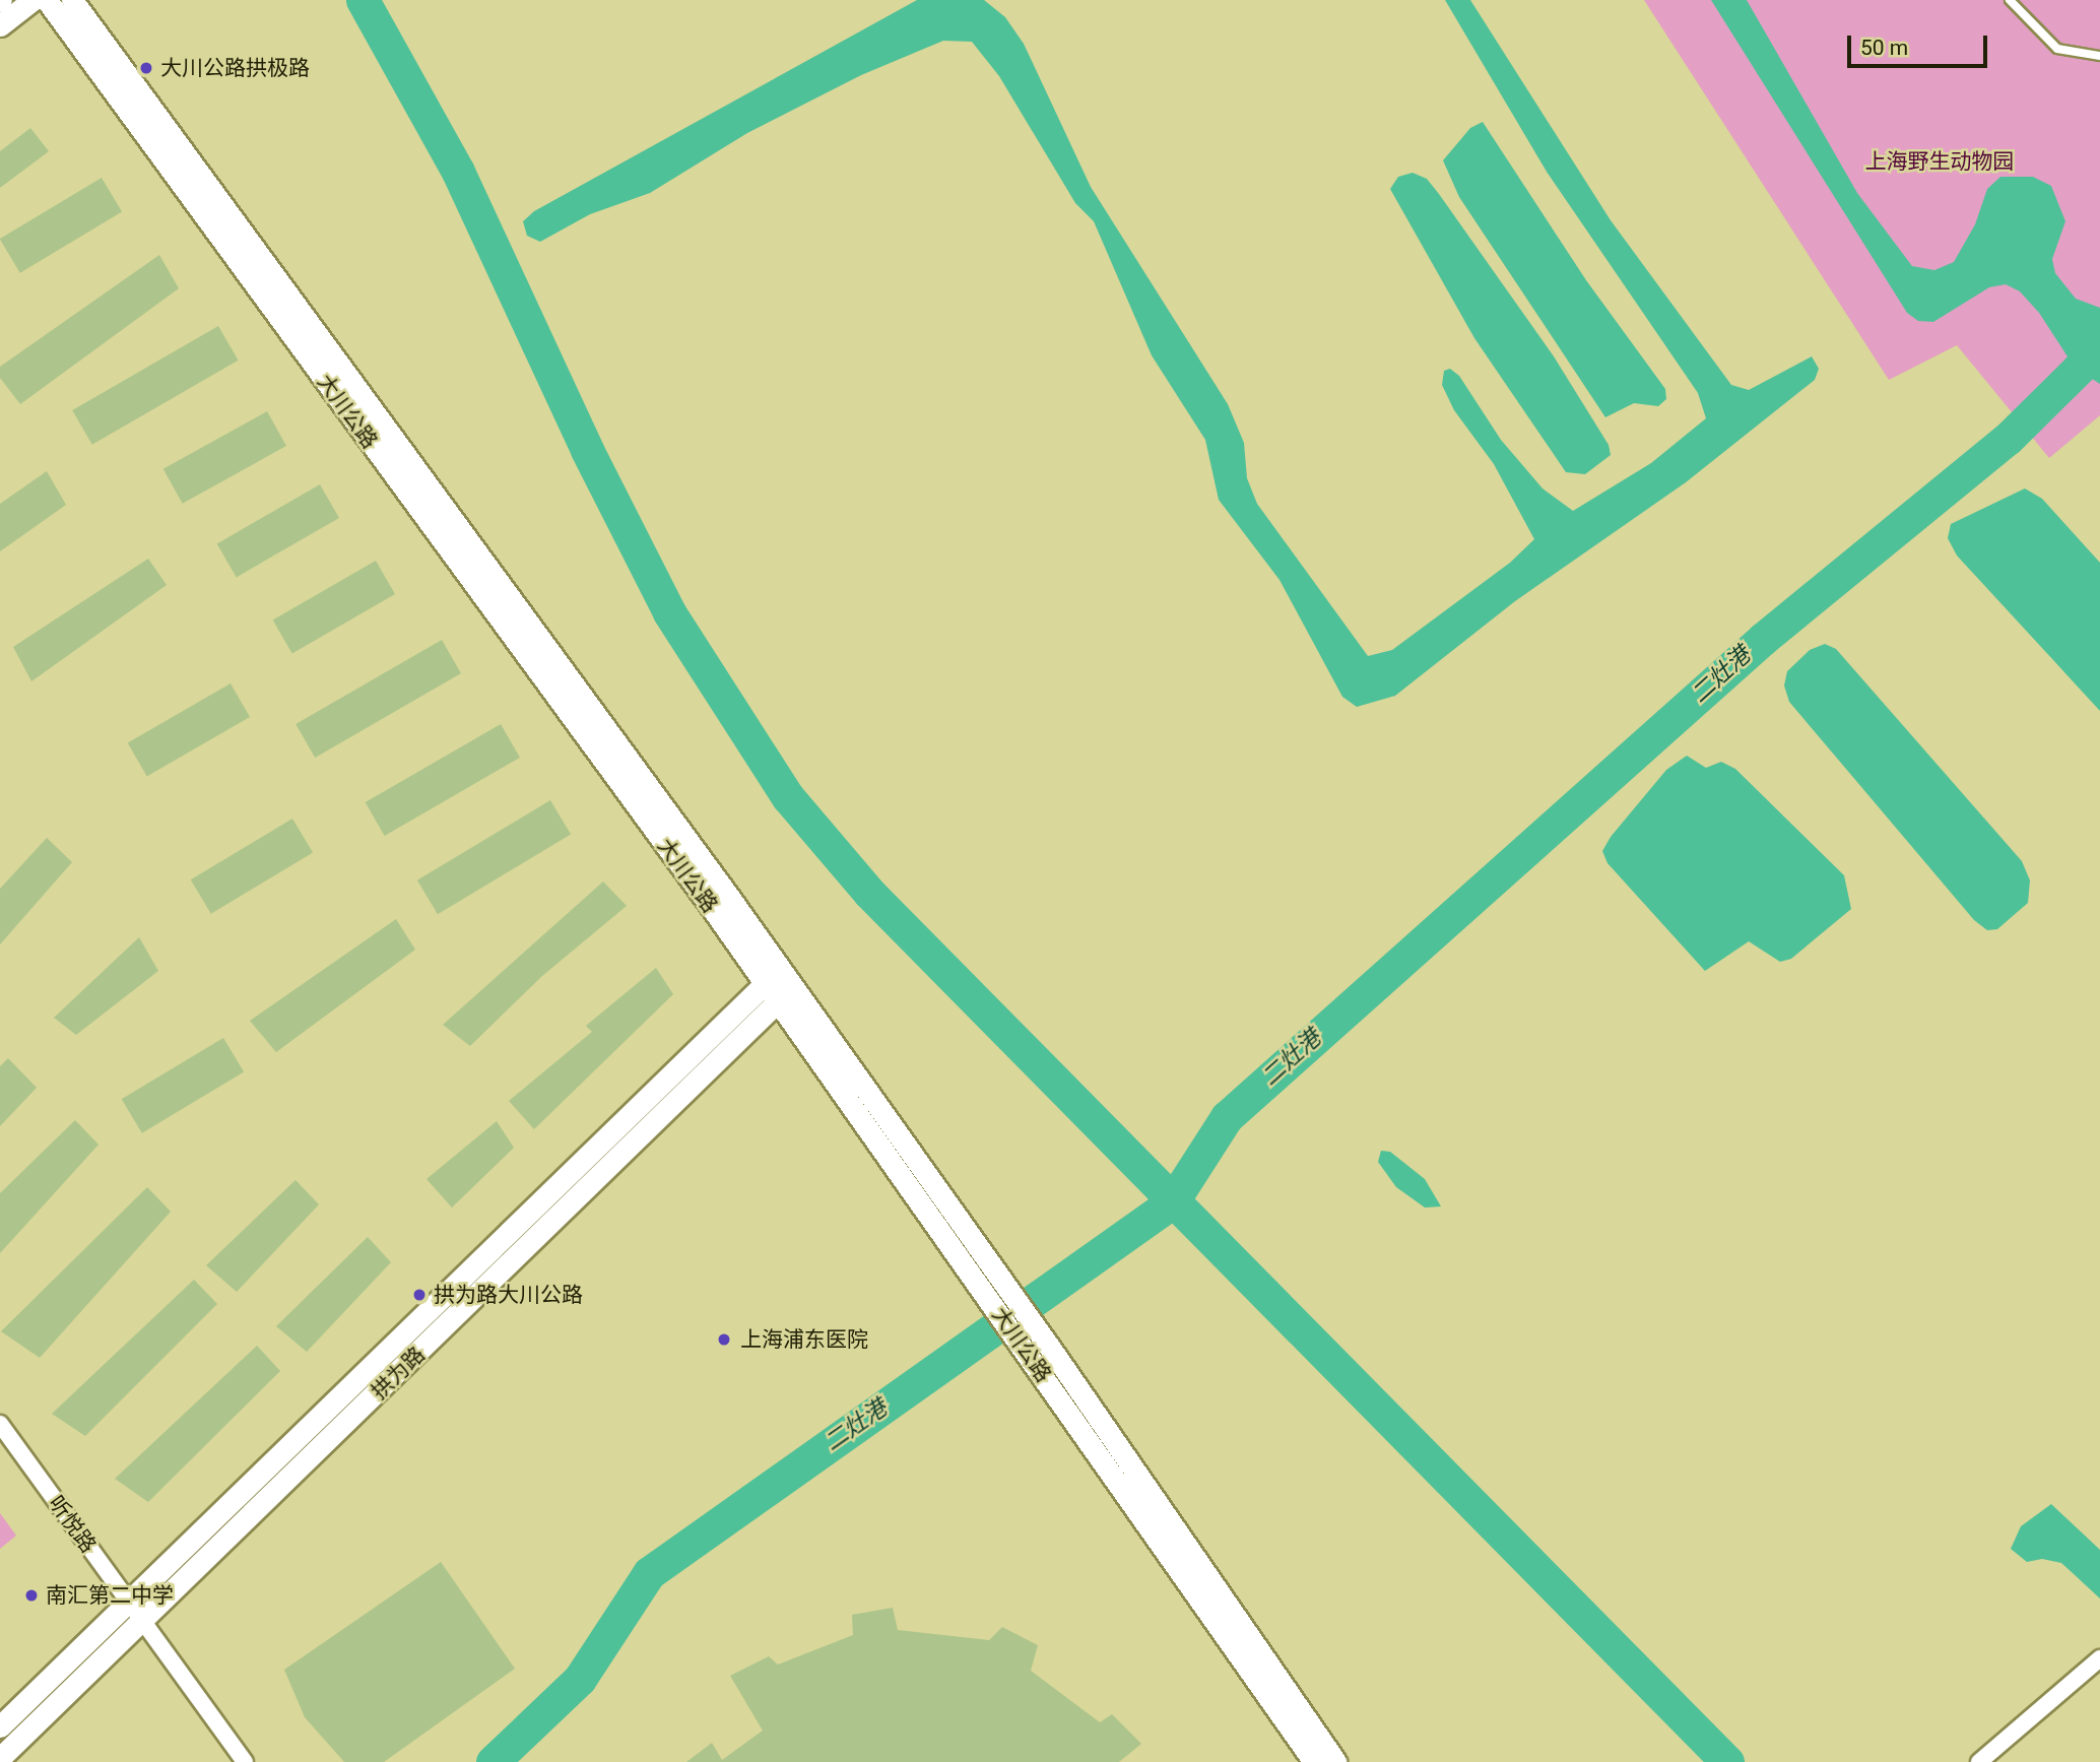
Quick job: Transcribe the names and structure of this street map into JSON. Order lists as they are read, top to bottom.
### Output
{
  "streets": {
    "main road": ["大川公路", "拱为路"],
    "street": ["听悦路"]
  },
  "crossings": [
    ["大川公路", "拱为路"],
    ["拱为路", "听悦路"]
  ],
  "water": ["二灶港"],
  "parks": ["上海野生动物园"],
  "places": [
    "大川公路拱极路",
    "拱为路大川公路",
    "上海浦东医院",
    "南汇第二中学"
  ],
  "scale_bar": "50 m"
}
